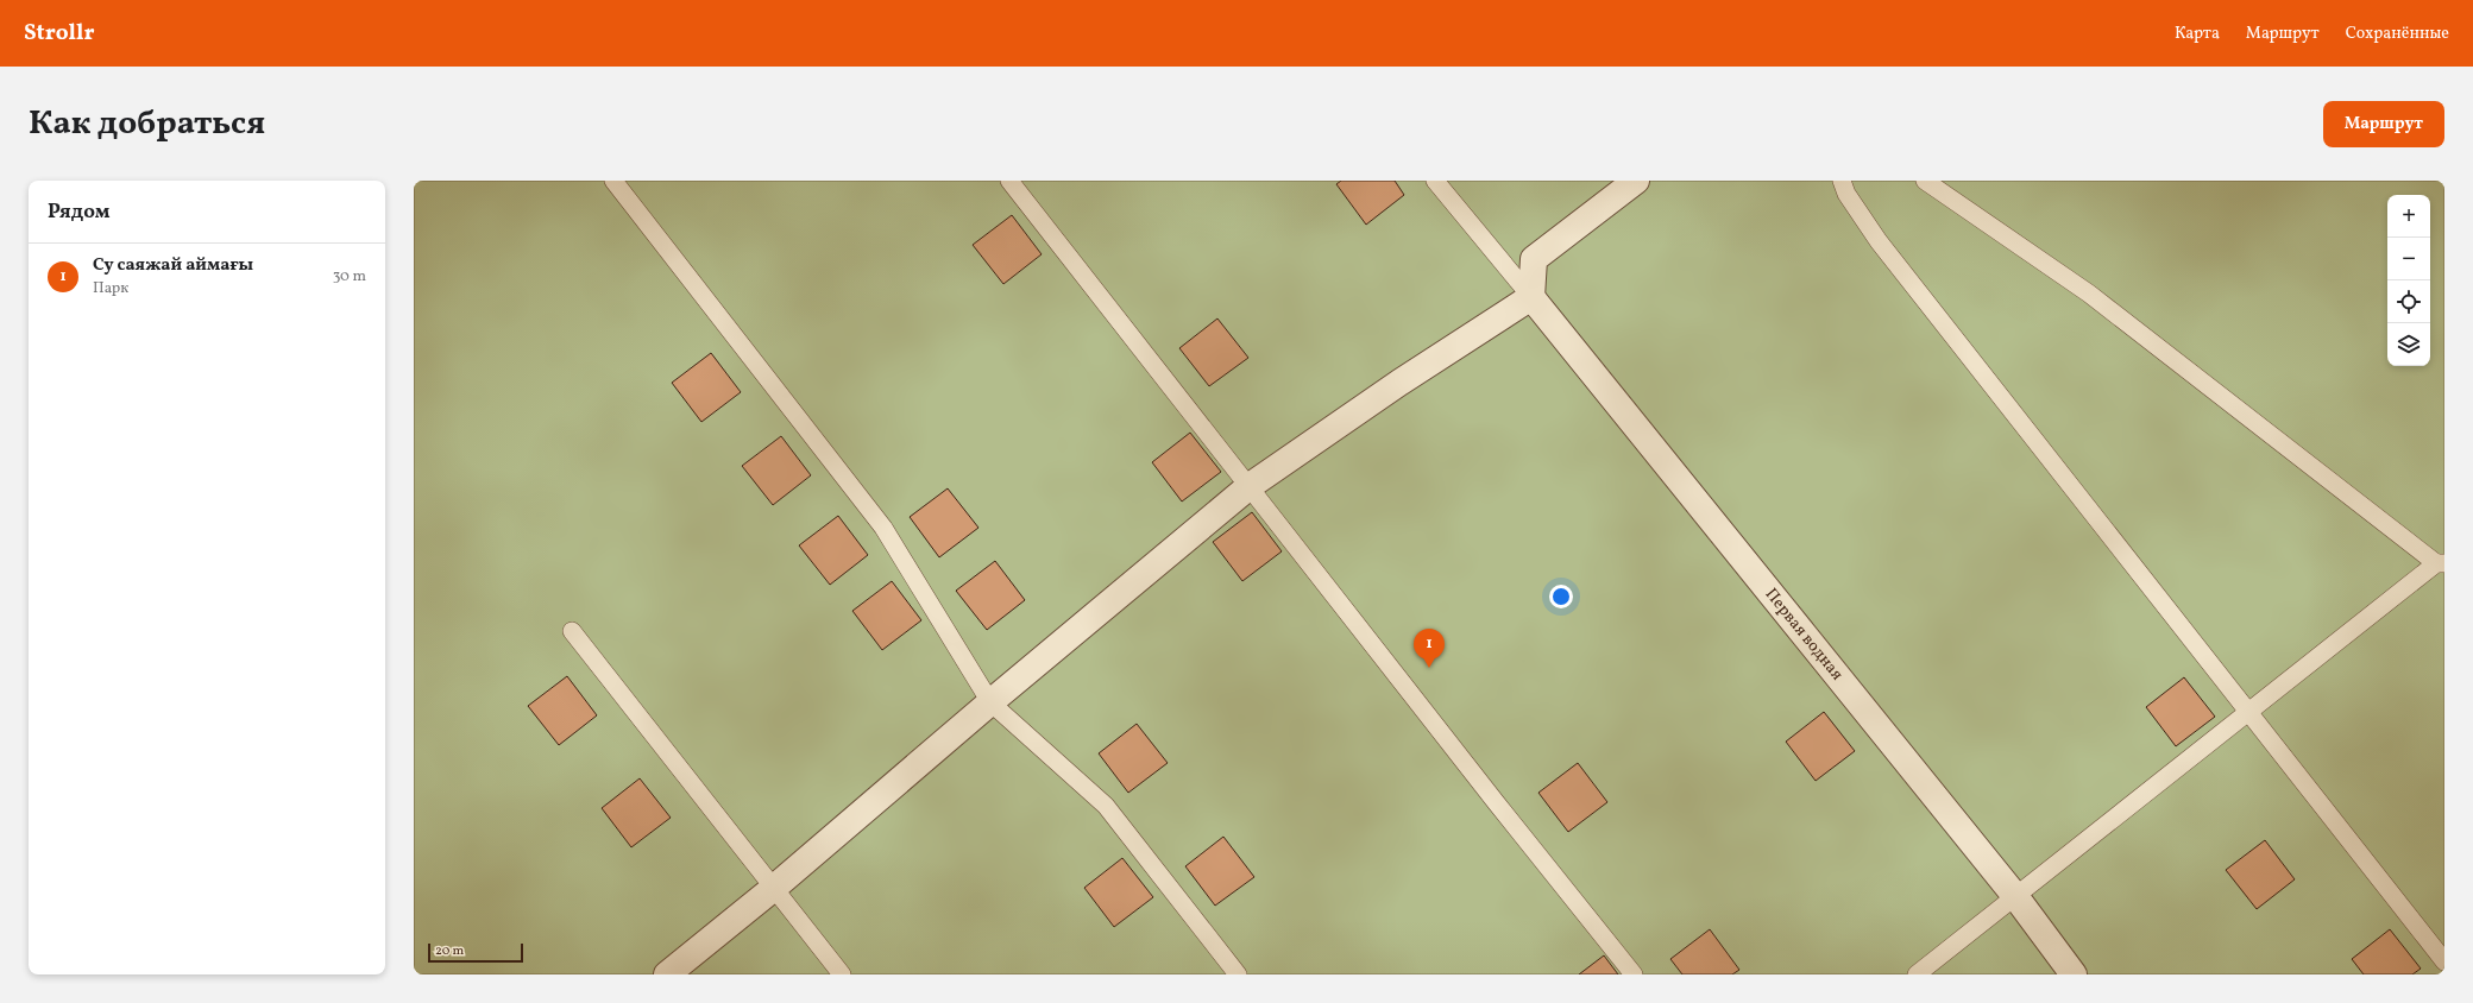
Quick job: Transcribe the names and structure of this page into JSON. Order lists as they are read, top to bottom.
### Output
{
  "streets": {
    "street": ["Первая водная"]
  },
  "scale_bar": "20 m",
  "page": {
    "header": "Strollr",
    "nav": ["Карта", "Маршрут", "Сохранённые"],
    "title": "Как добраться",
    "buttons": "Маршрут",
    "heading": "Рядом",
    "map_buttons": ["+", "−"],
    "list": [
      {
        "mark": "1",
        "name": "Су саяжай аймағы",
        "note": "Парк",
        "value": "30 m"
      }
    ],
    "pins": "1",
    "scale": "20 m"
  }
}
